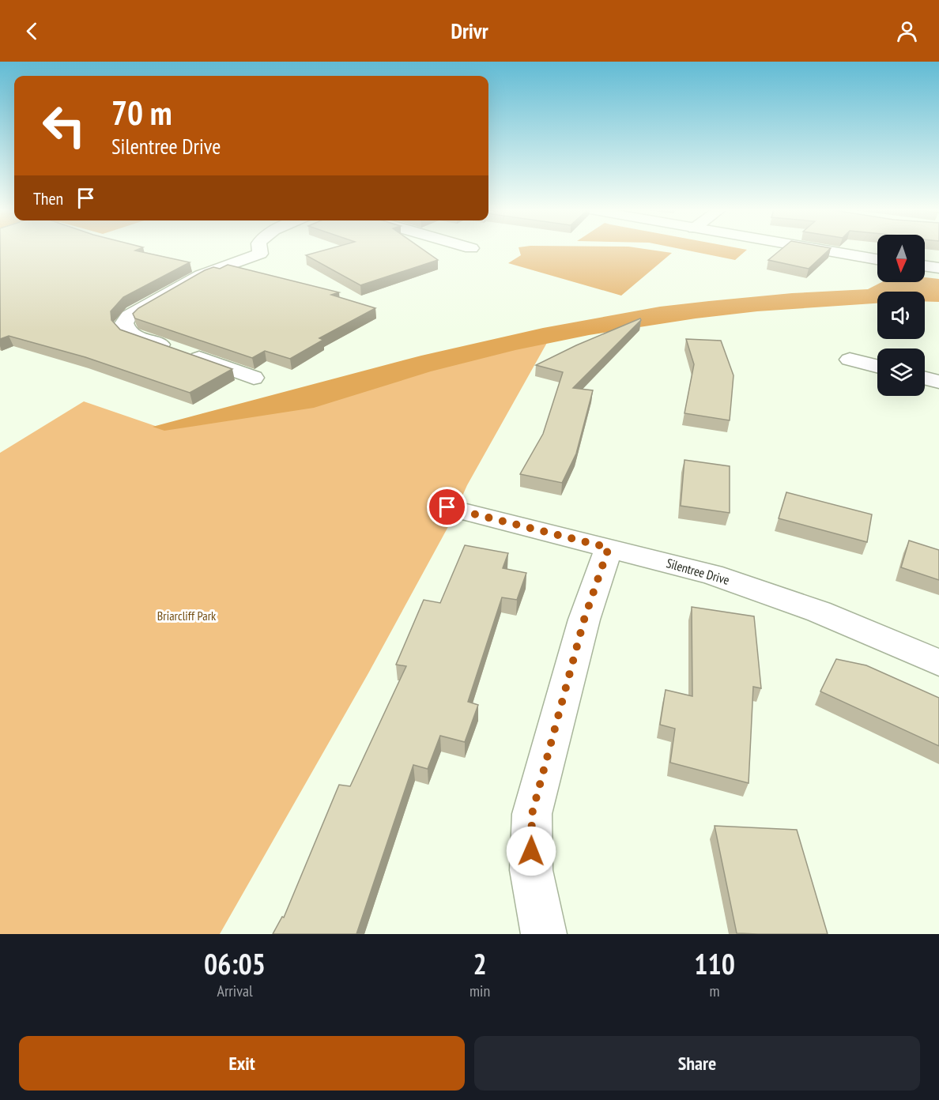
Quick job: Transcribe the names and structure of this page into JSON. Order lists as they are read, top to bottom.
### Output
{
  "streets": {
    "street": ["Silentree Drive"]
  },
  "parks": ["Briarcliff Park"],
  "north": "bottom",
  "page": {
    "header": "Drivr",
    "turn": ["70 m", "Silentree Drive"],
    "then": "Then",
    "eta": [
      "06:05",
      "Arrival",
      "2",
      "min",
      "110",
      "m"
    ],
    "buttons": ["Exit", "Share"]
  }
}
